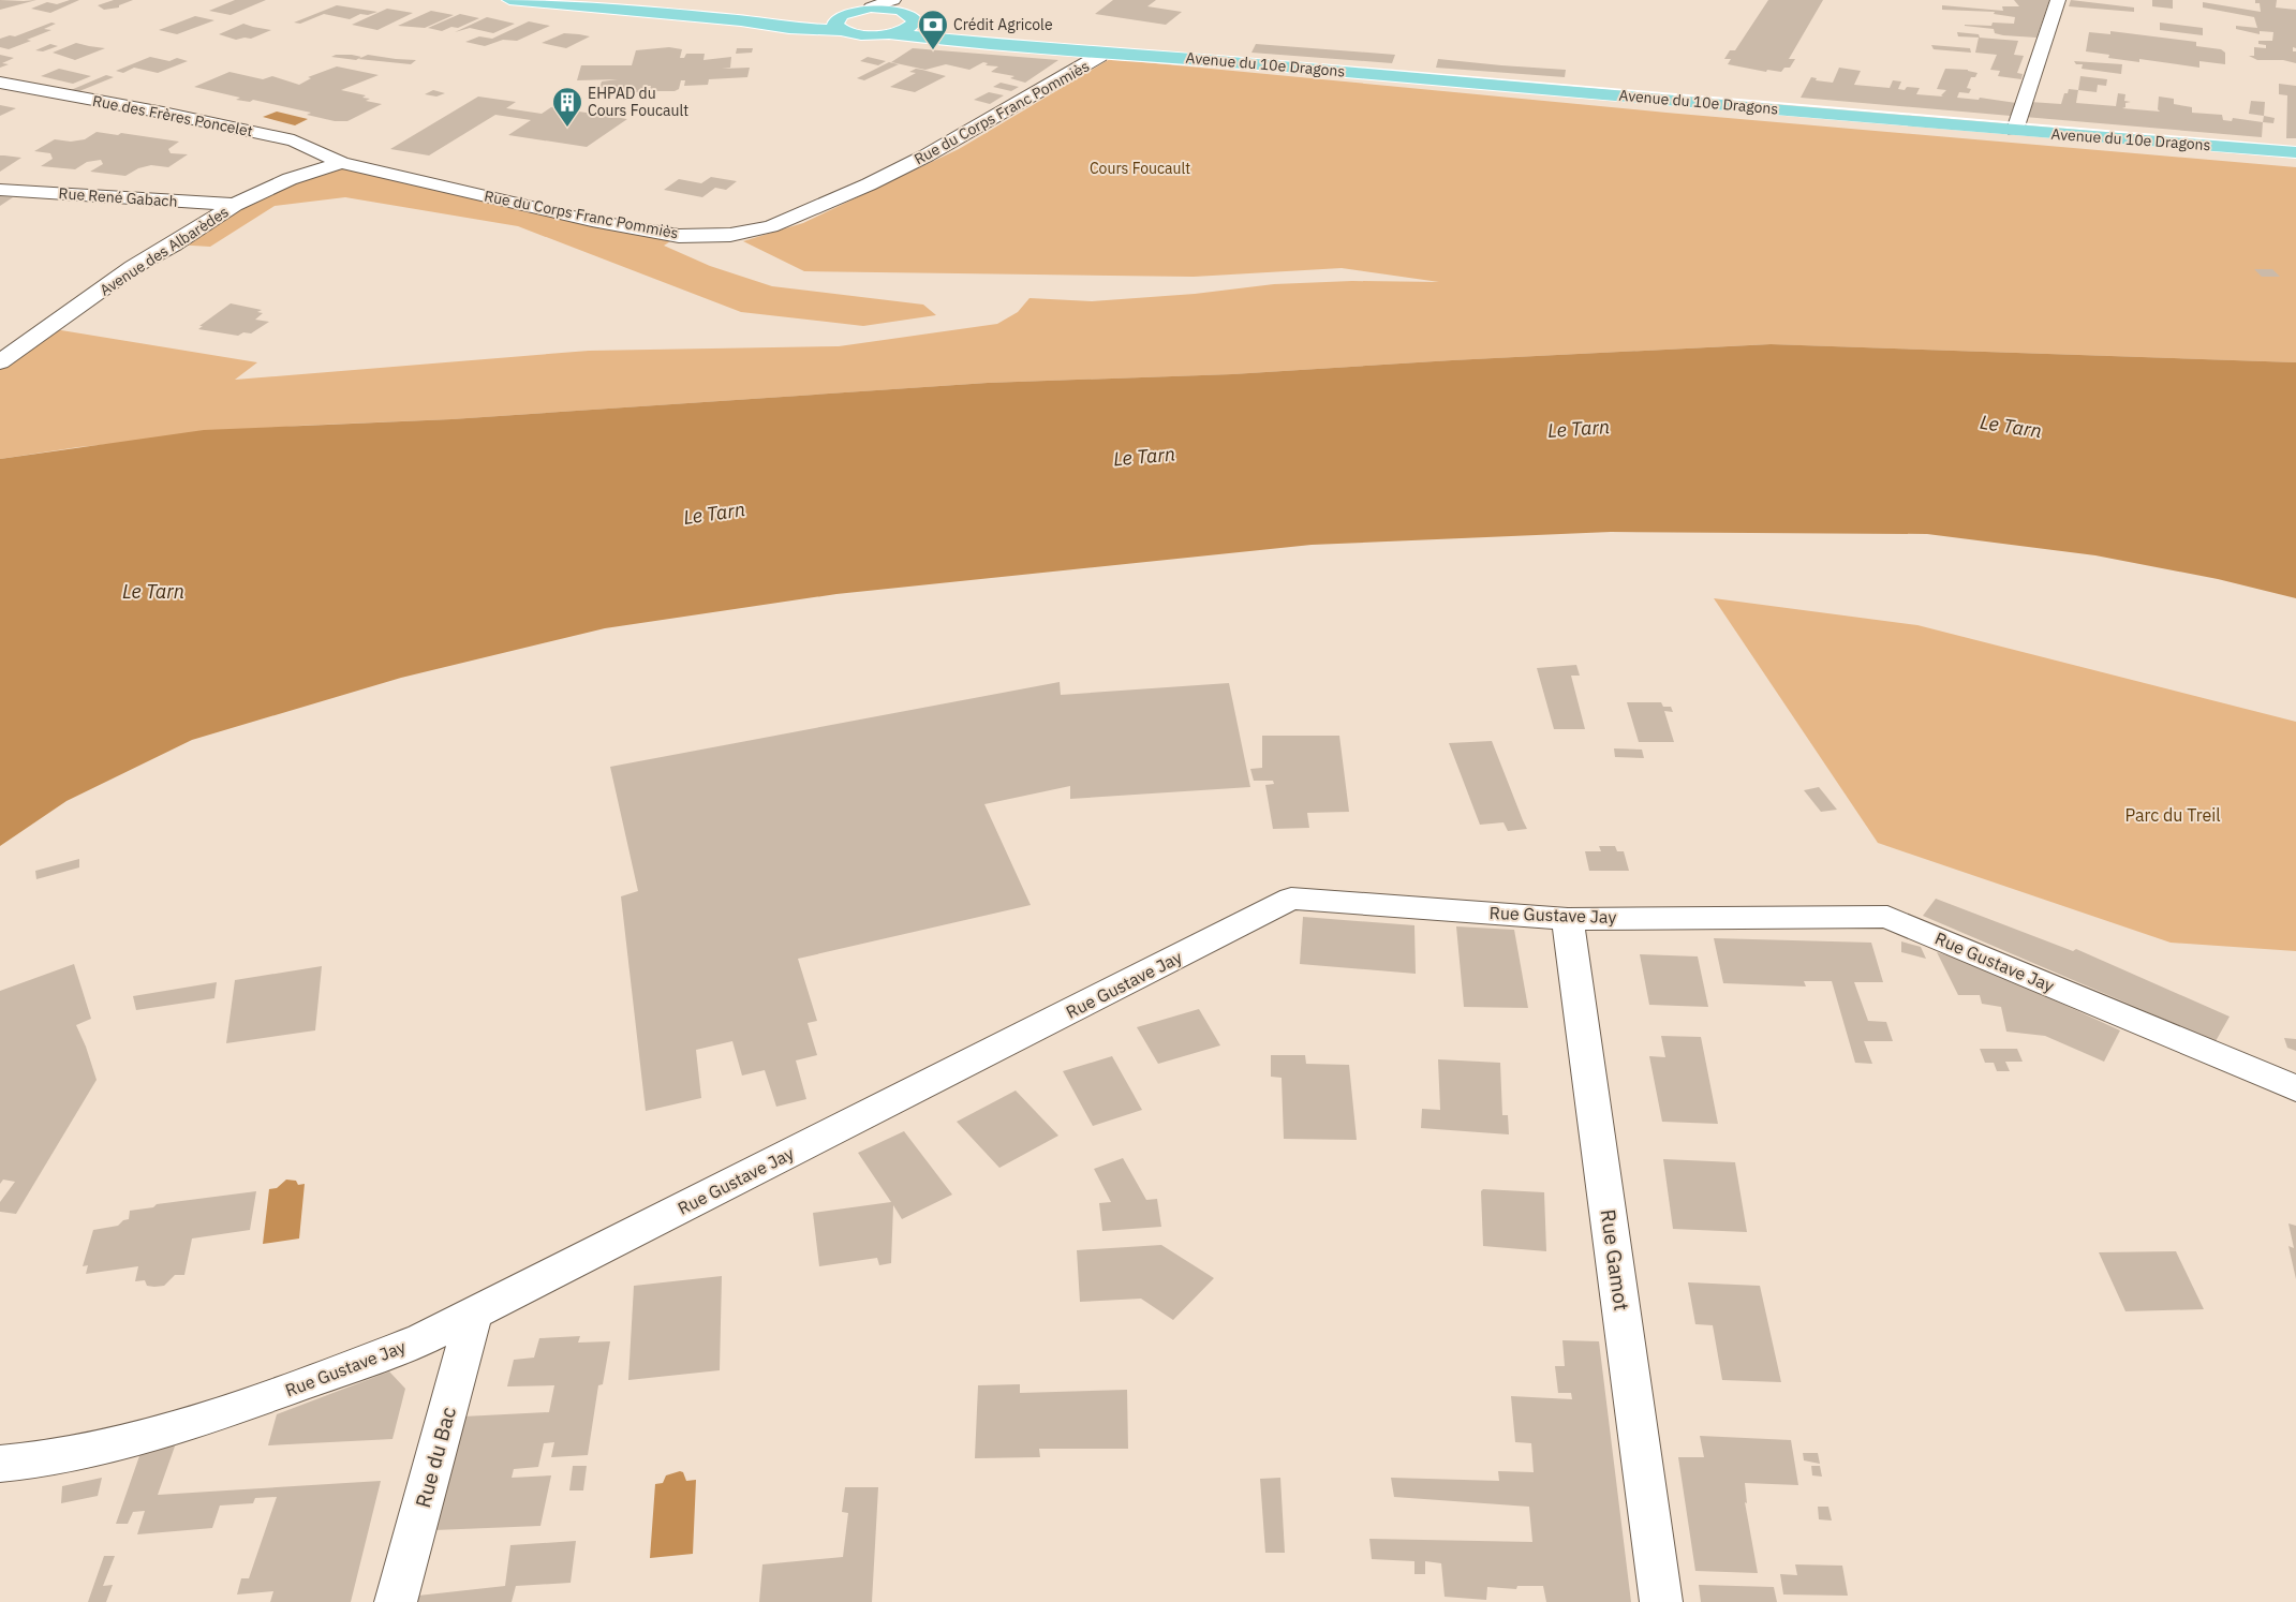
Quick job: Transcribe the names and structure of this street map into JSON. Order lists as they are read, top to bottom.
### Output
{
  "streets": {
    "main road": ["Avenue du 10e Dragons"],
    "street": [
      "Rue du Corps Franc Pommiès",
      "Rue des Frères Poncelet",
      "Rue René Gabach",
      "Avenue des Albarèdes",
      "Rue Gustave Jay",
      "Rue Gamot",
      "Rue du Bac"
    ]
  },
  "crossings": [
    ["Avenue du 10e Dragons", "Rue du Corps Franc Pommiès"],
    ["Rue du Corps Franc Pommiès", "Rue des Frères Poncelet"],
    ["Rue du Corps Franc Pommiès", "Avenue des Albarèdes"],
    ["Rue des Frères Poncelet", "Avenue des Albarèdes"],
    ["Rue René Gabach", "Avenue des Albarèdes"],
    ["Rue Gustave Jay", "Rue Gamot"],
    ["Rue Gustave Jay", "Rue du Bac"]
  ],
  "water": ["Le Tarn"],
  "parks": ["Cours Foucault", "Parc du Treil"],
  "places": {
    "bank": ["Crédit Agricole"],
    "building": ["EHPAD du Cours Foucault"]
  }
}
